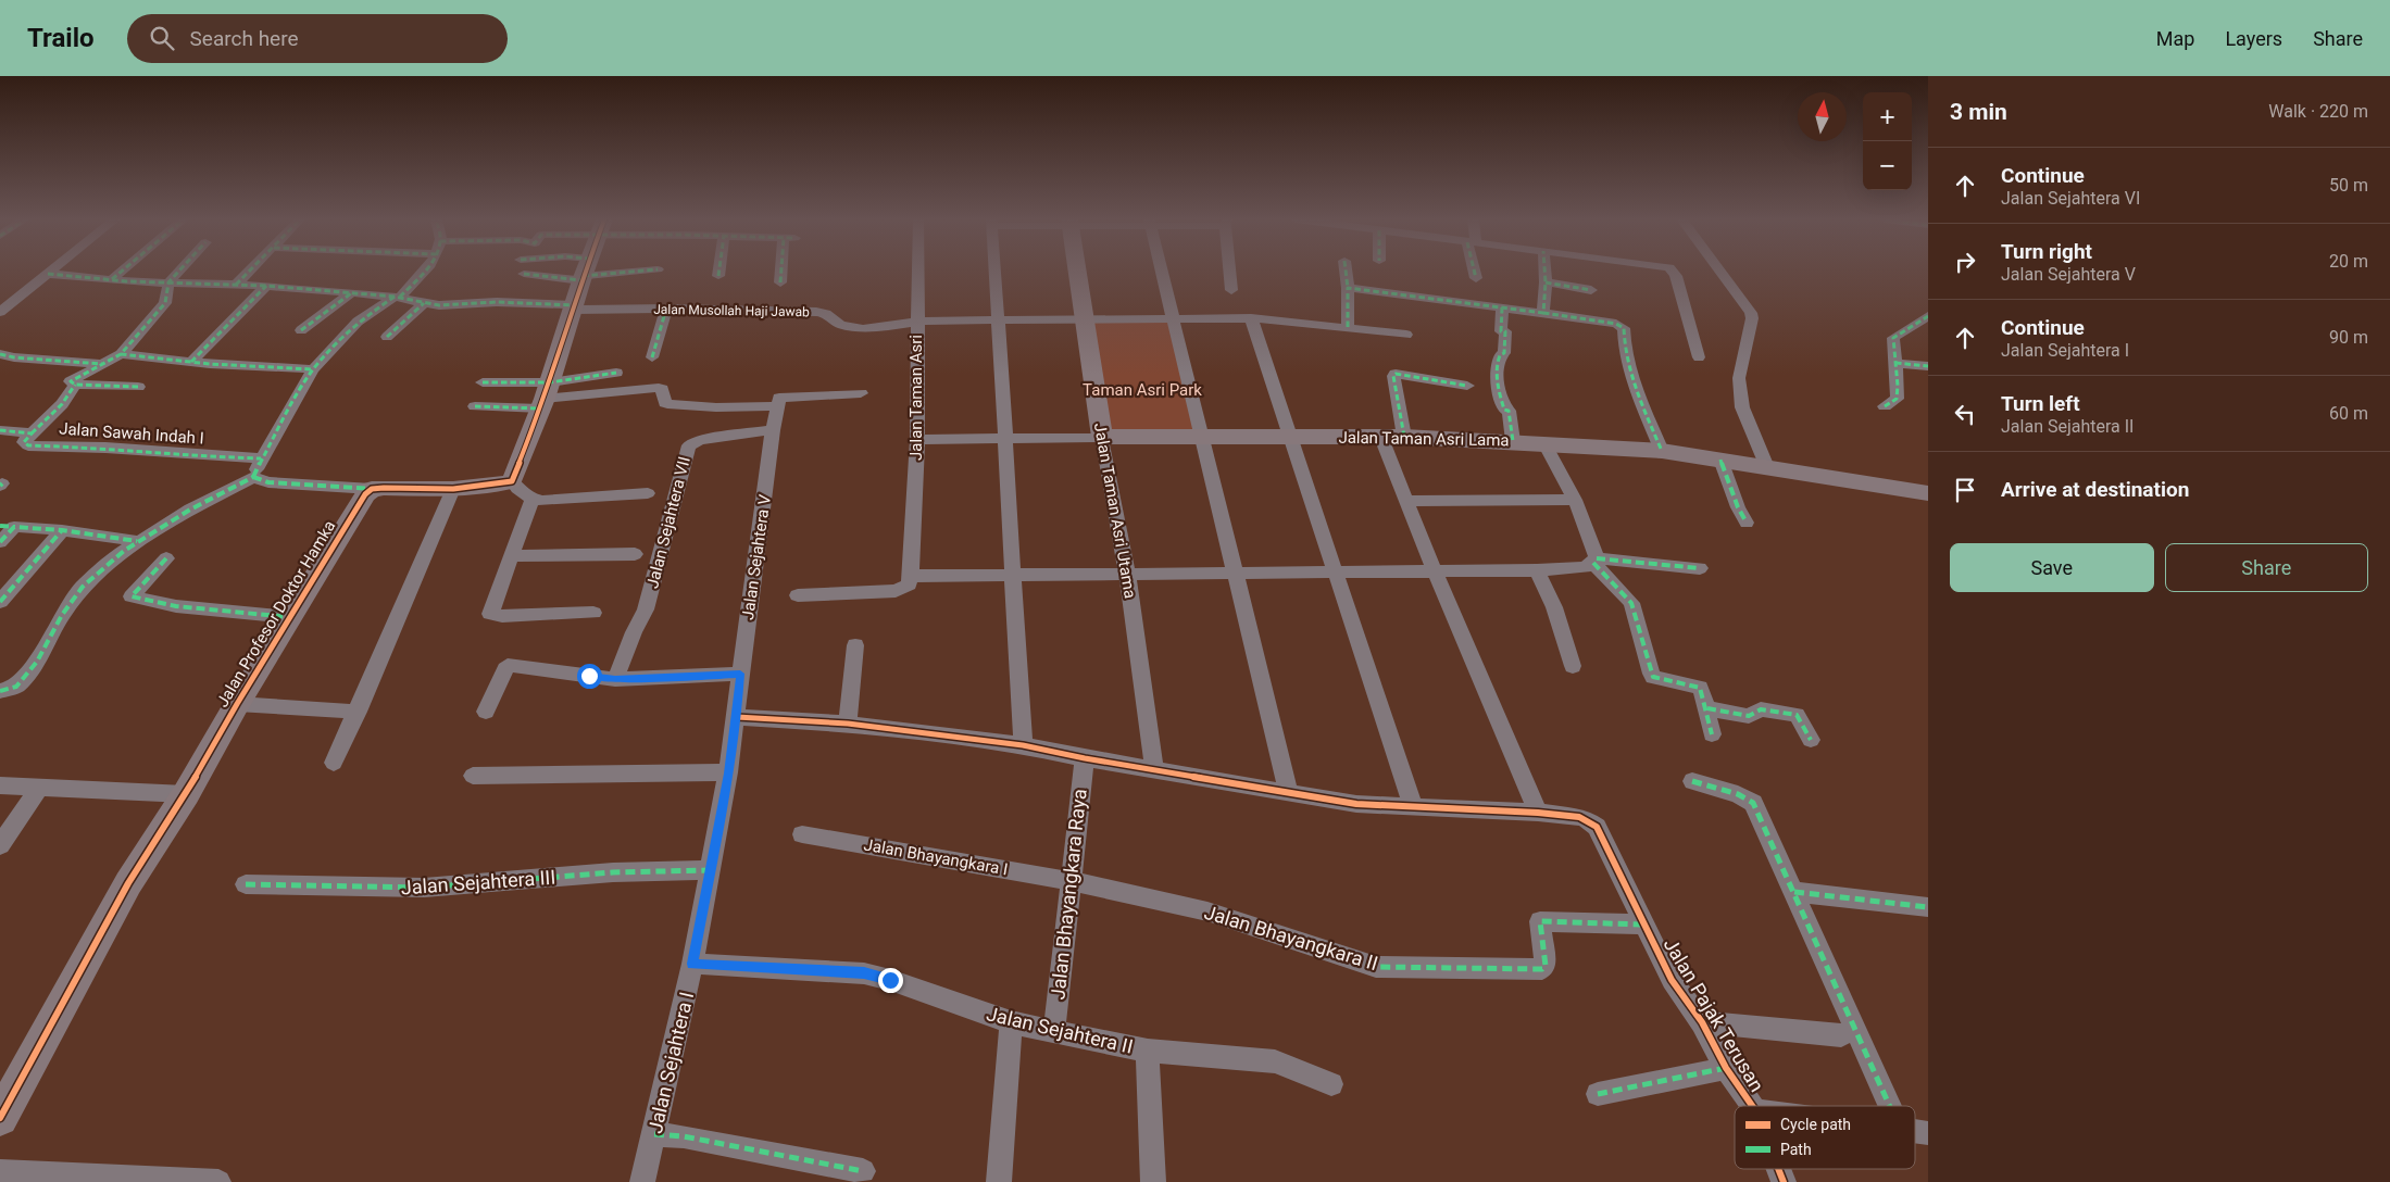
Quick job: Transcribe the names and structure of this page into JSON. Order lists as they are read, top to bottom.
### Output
{
  "streets": {
    "street": [
      "Jalan Musollah Haji Jawab",
      "Jalan Taman Asri",
      "Jalan Sawah Indah I",
      "Jalan Taman Asri Lama",
      "Jalan Taman Asri Utama",
      "Jalan Sejahtera VII",
      "Jalan Sejahtera V",
      "Jalan Profesor Doktor Hamka",
      "Jalan Bhayangkara I",
      "Jalan Sejahtera III",
      "Jalan Bhayangkara Raya",
      "Jalan Bhayangkara II",
      "Jalan Pajak Terusan",
      "Jalan Sejahtera II",
      "Jalan Sejahtera I"
    ]
  },
  "crossings": [
    ["Jalan Musollah Haji Jawab", "Jalan Taman Asri"],
    ["Jalan Taman Asri", "Jalan Taman Asri Lama"],
    ["Jalan Taman Asri Lama", "Jalan Taman Asri Utama"],
    ["Jalan Taman Asri Utama", "Jalan Pajak Terusan"],
    ["Jalan Sejahtera VII", "Jalan Sejahtera V"],
    ["Jalan Sejahtera V", "Jalan Pajak Terusan"],
    ["Jalan Sejahtera V", "Jalan Sejahtera I"],
    ["Jalan Bhayangkara I", "Jalan Bhayangkara Raya"],
    ["Jalan Bhayangkara I", "Jalan Bhayangkara II"],
    ["Jalan Sejahtera III", "Jalan Sejahtera I"],
    ["Jalan Bhayangkara Raya", "Jalan Bhayangkara II"],
    ["Jalan Bhayangkara Raya", "Jalan Pajak Terusan"],
    ["Jalan Bhayangkara Raya", "Jalan Sejahtera II"],
    ["Jalan Pajak Terusan", "Jalan Sejahtera I"],
    ["Jalan Sejahtera II", "Jalan Sejahtera I"]
  ],
  "parks": ["Taman Asri Park"],
  "legend": ["Cycle path", "Path"],
  "north": "top",
  "page": {
    "header": "Trailo",
    "search": "Search here",
    "nav": ["Map", "Layers", "Share"],
    "heading": ["3 min", "Walk · 220 m"],
    "map_buttons": ["+", "−"],
    "list": [
      ["Continue", "Jalan Sejahtera VI", "50 m"],
      ["Turn right", "Jalan Sejahtera V", "20 m"],
      ["Continue", "Jalan Sejahtera I", "90 m"],
      ["Turn left", "Jalan Sejahtera II", "60 m"],
      "Arrive at destination"
    ],
    "buttons": ["Save", "Share"]
  }
}
